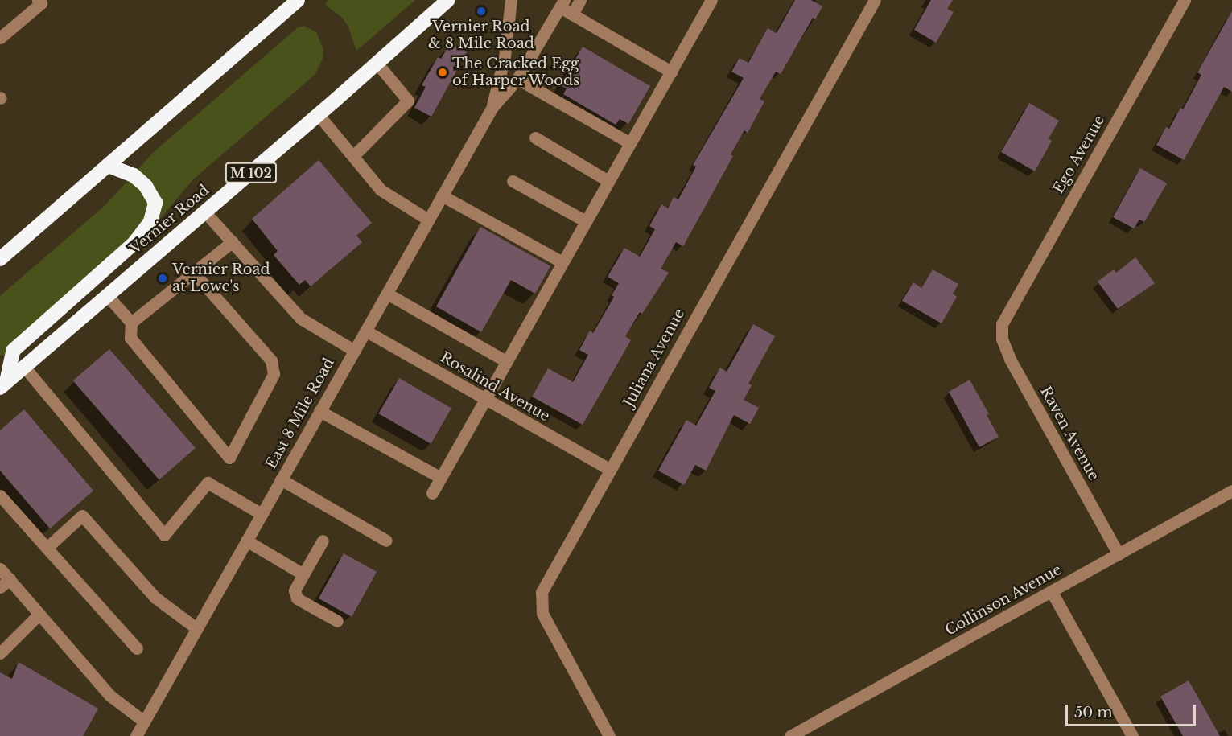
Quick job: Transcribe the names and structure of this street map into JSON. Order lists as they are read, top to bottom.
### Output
{
  "streets": {
    "highway": ["M 102", "Vernier Road"],
    "street": [
      "Ego Avenue",
      "Juliana Avenue",
      "Rosalind Avenue",
      "East 8 Mile Road",
      "Raven Avenue",
      "Collinson Avenue"
    ]
  },
  "crossings": [
    ["Ego Avenue", "Raven Avenue"],
    ["Juliana Avenue", "Rosalind Avenue"],
    ["Rosalind Avenue", "East 8 Mile Road"],
    ["Raven Avenue", "Collinson Avenue"]
  ],
  "places": ["Vernier Road & 8 Mile Road", "The Cracked Egg of Harper Woods", "Vernier Road at Lowe's"],
  "scale_bar": "50 m"
}
